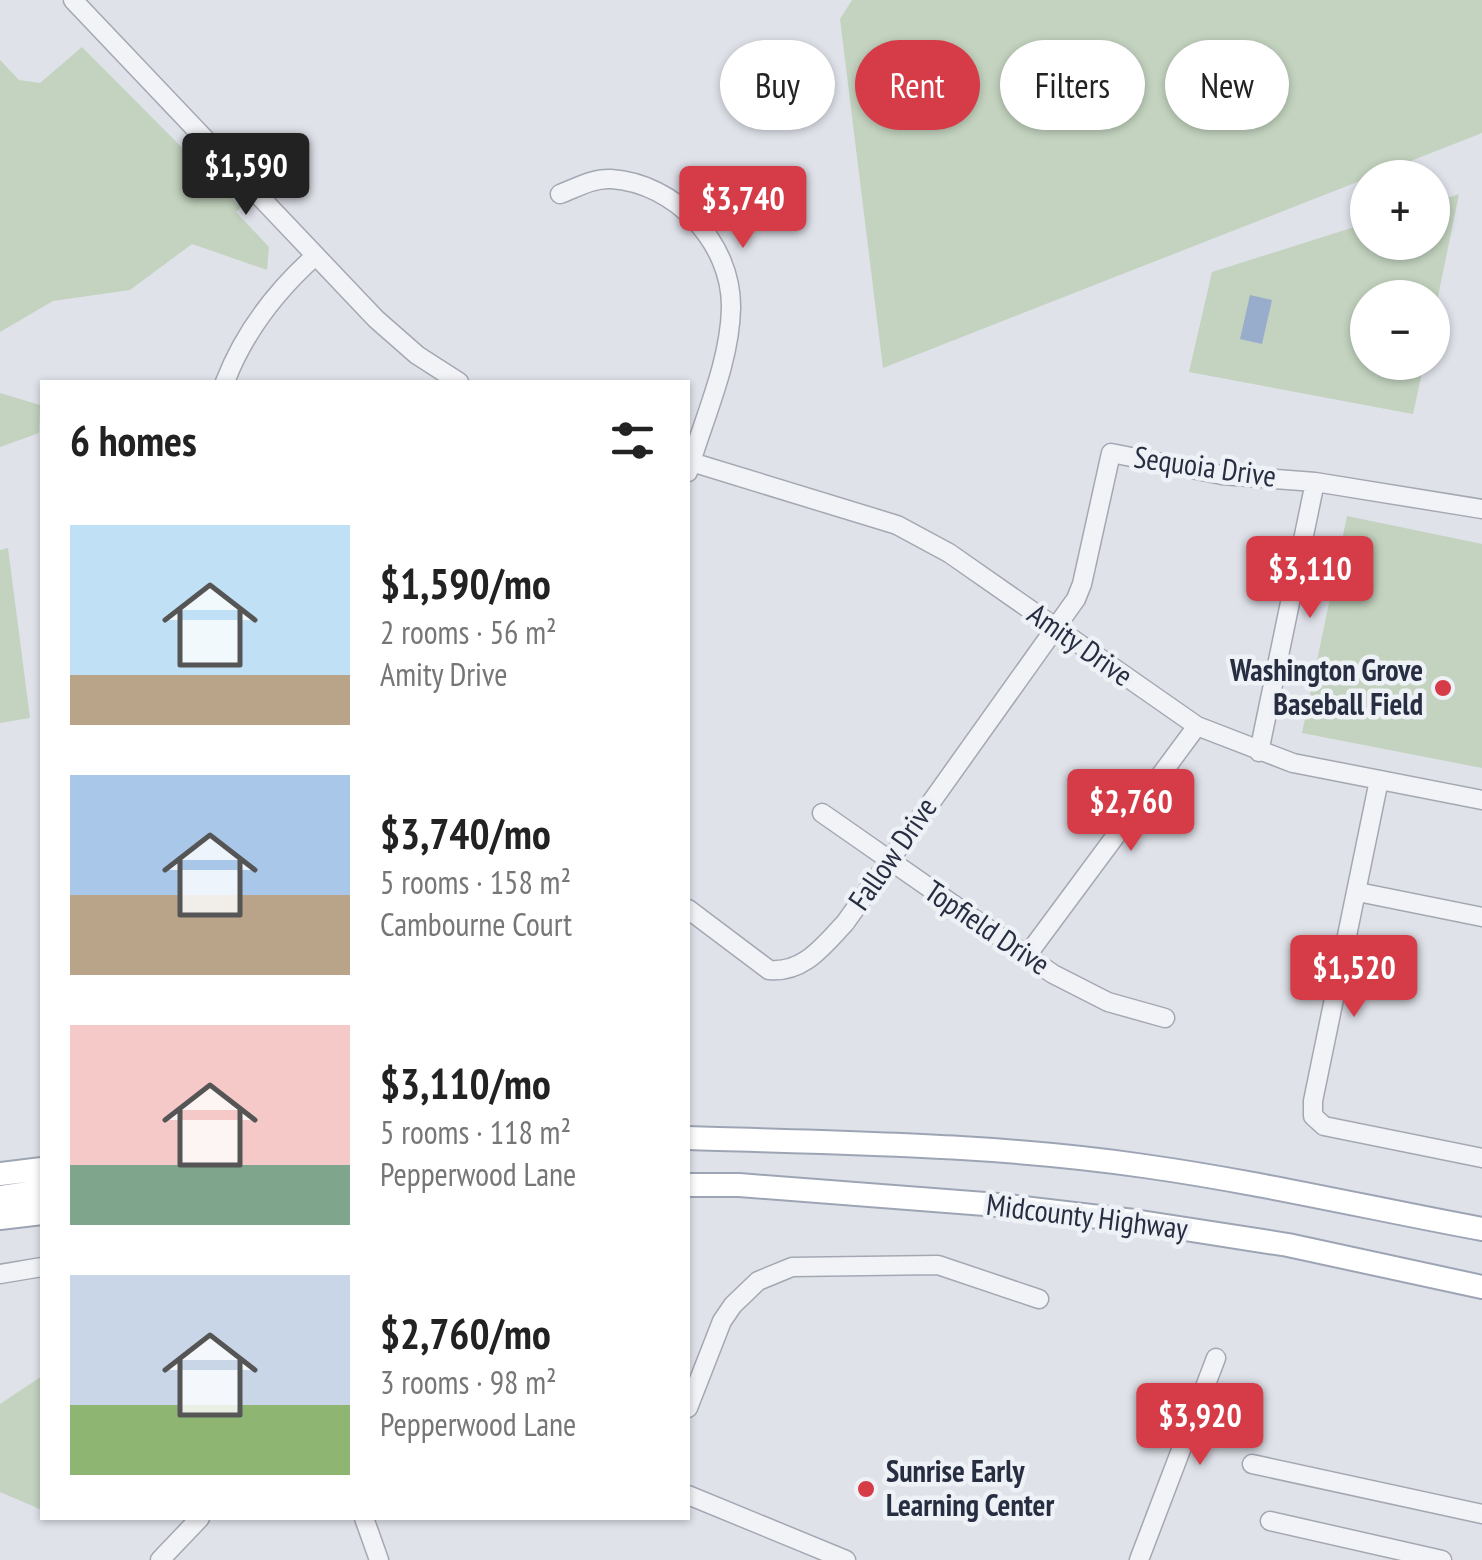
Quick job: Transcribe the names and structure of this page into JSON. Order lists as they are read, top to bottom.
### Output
{
  "streets": {
    "main road": ["Midcounty Highway"],
    "street": [
      "Sequoia Drive",
      "Amity Drive",
      "Fallow Drive",
      "Topfield Drive"
    ]
  },
  "crossings": [
    ["Sequoia Drive", "Amity Drive"],
    ["Sequoia Drive", "Fallow Drive"],
    ["Amity Drive", "Fallow Drive"],
    ["Fallow Drive", "Topfield Drive"]
  ],
  "places": ["Washington Grove Baseball Field", "Sunrise Early Learning Center"],
  "page": {
    "chip": [
      "Buy",
      "Rent",
      "Filters",
      "New"
    ],
    "price": [
      "$1,590",
      "$3,740",
      "$3,110",
      "$2,760",
      "$1,520",
      "$3,920"
    ],
    "map_buttons": ["+", "−"],
    "heading": "6 homes",
    "list": [
      {
        "name": "$1,590/mo",
        "note": "2 rooms · 56 m² · Amity Drive"
      },
      {
        "name": "$3,740/mo",
        "note": "5 rooms · 158 m² · Cambourne Court"
      },
      {
        "name": "$3,110/mo",
        "note": "5 rooms · 118 m² · Pepperwood Lane"
      },
      {
        "name": "$2,760/mo",
        "note": "3 rooms · 98 m² · Pepperwood Lane"
      }
    ]
  }
}
